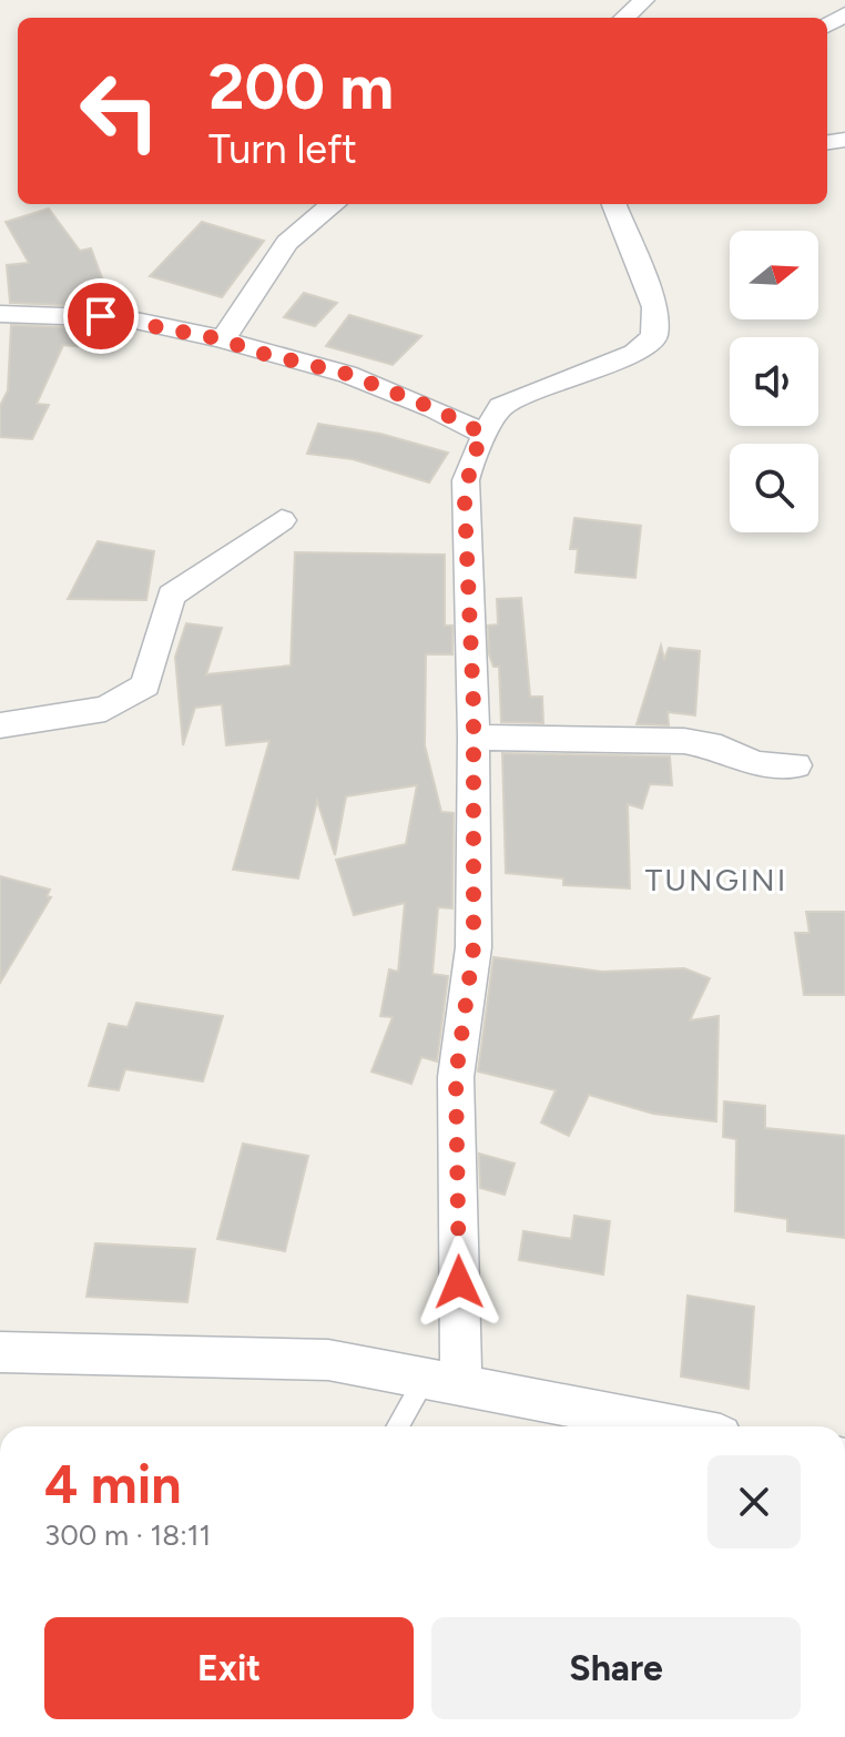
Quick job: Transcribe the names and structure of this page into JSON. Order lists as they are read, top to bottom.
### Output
{
  "districts": ["TUNGINI"],
  "north": "right",
  "page": {
    "turn": ["200 m", "Turn left"],
    "heading": ["4 min", "300 m · 18:11"],
    "buttons": ["Exit", "Share"]
  }
}
